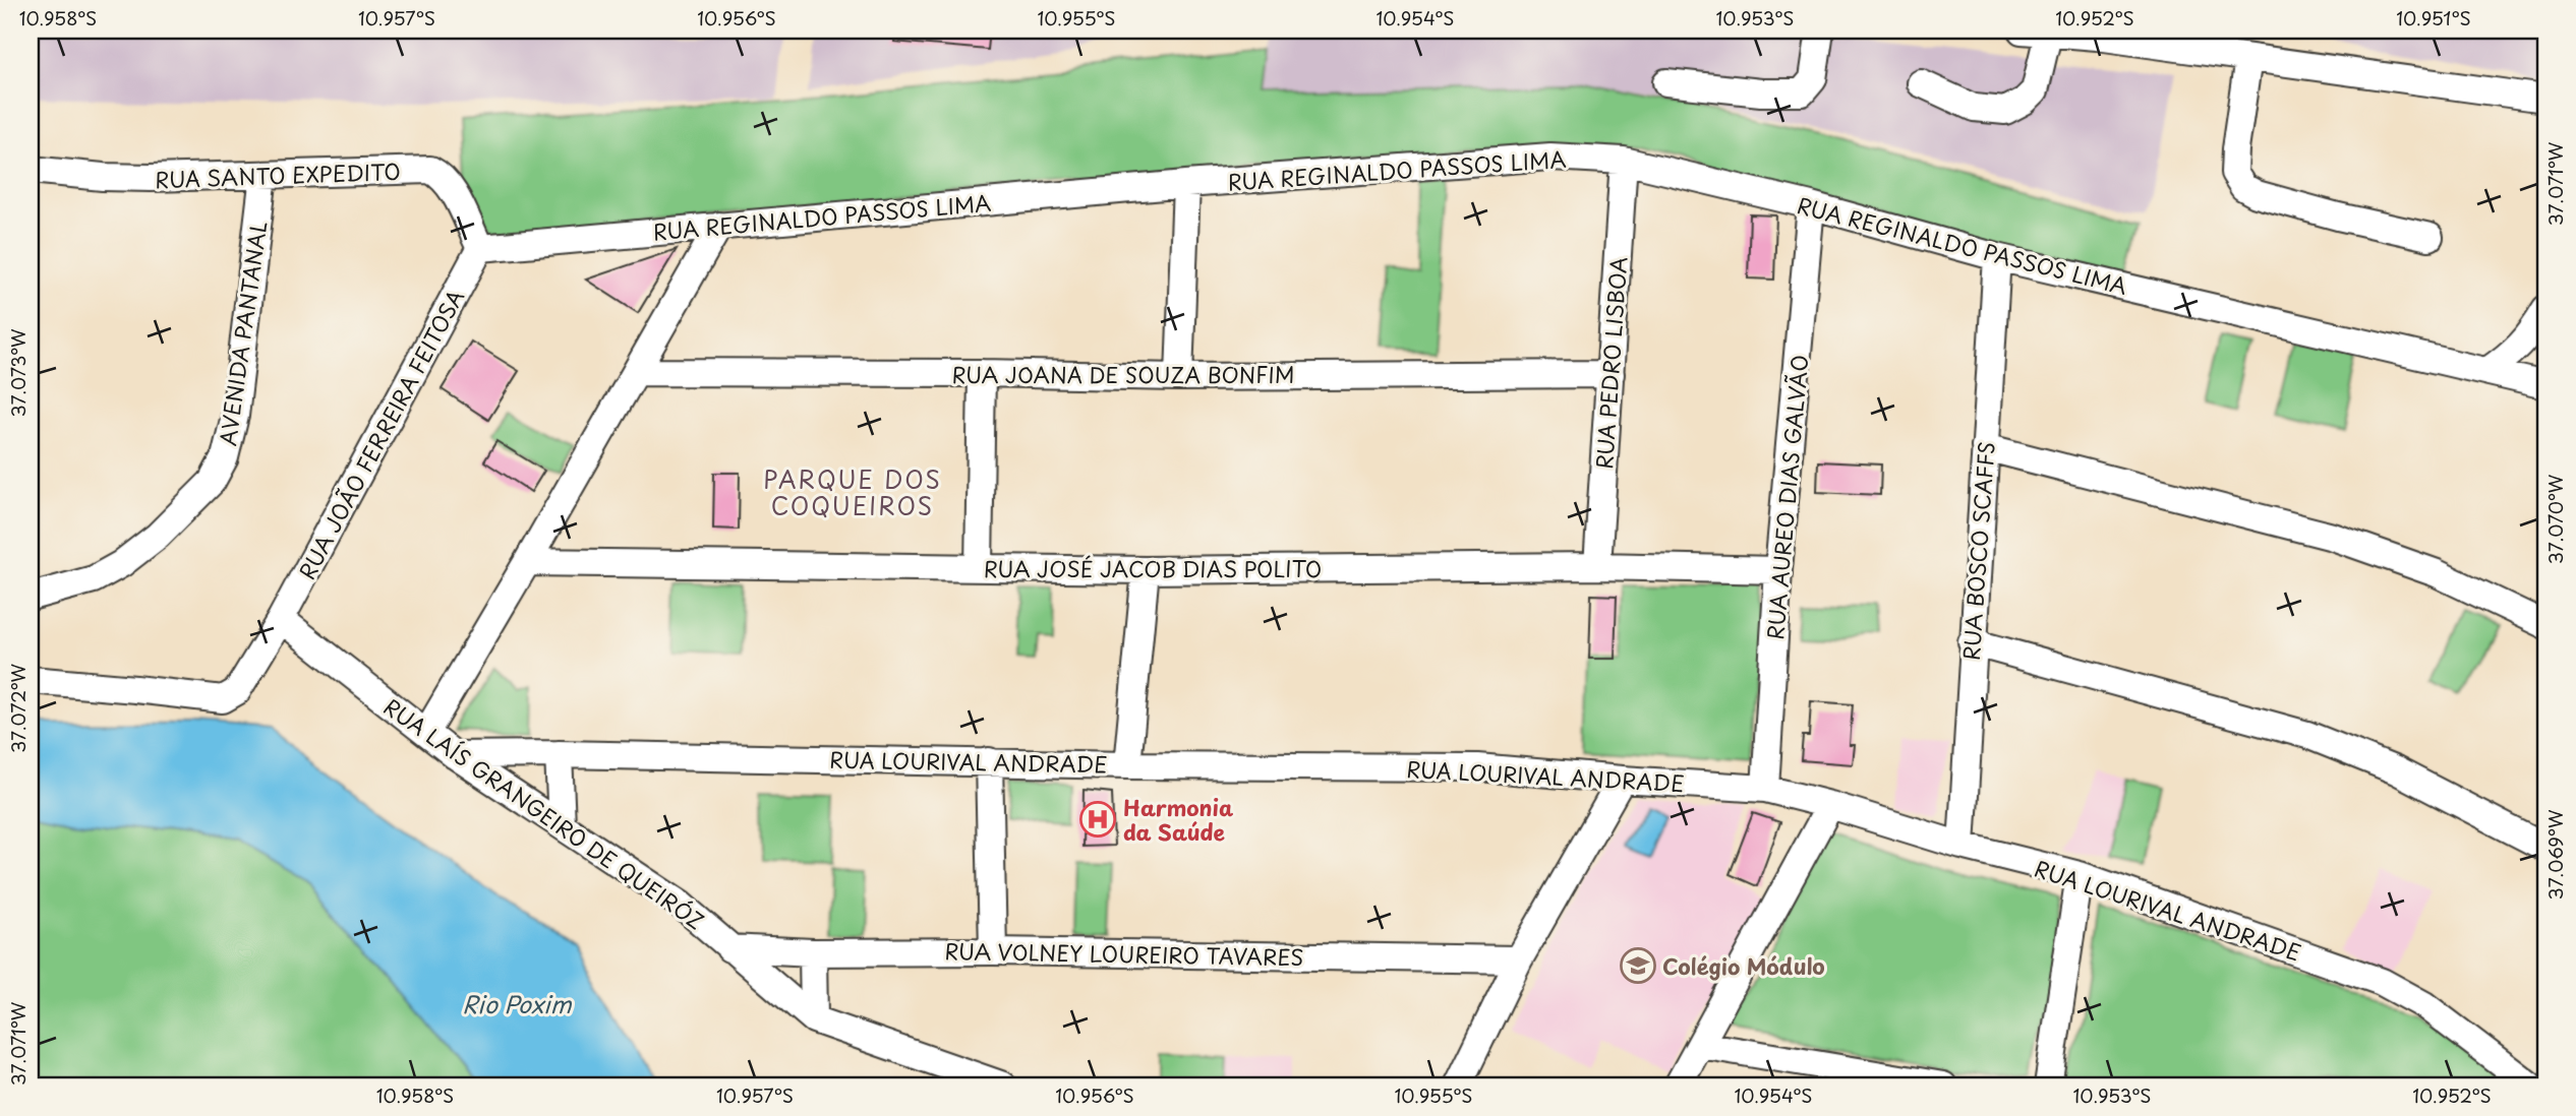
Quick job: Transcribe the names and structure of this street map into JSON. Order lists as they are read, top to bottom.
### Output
{
  "streets": {
    "street": [
      "RUA REGINALDO PASSOS LIMA",
      "RUA SANTO EXPEDITO",
      "AVENIDA PANTANAL",
      "RUA PEDRO LISBOA",
      "RUA JOANA DE SOUZA BONFIM",
      "RUA JOÃO FERREIRA FEITOSA",
      "RUA AUREO DIAS GALVÃO",
      "RUA BOSCO SCAFFS",
      "RUA JOSÉ JACOB DIAS POLITO",
      "RUA LOURIVAL ANDRADE",
      "RUA LAÍS GRANGEIRO DE QUEIRÓZ",
      "RUA VOLNEY LOUREIRO TAVARES"
    ]
  },
  "crossings": [
    ["RUA REGINALDO PASSOS LIMA", "RUA SANTO EXPEDITO"],
    ["RUA REGINALDO PASSOS LIMA", "RUA PEDRO LISBOA"],
    ["RUA REGINALDO PASSOS LIMA", "RUA JOÃO FERREIRA FEITOSA"],
    ["RUA REGINALDO PASSOS LIMA", "RUA AUREO DIAS GALVÃO"],
    ["RUA REGINALDO PASSOS LIMA", "RUA BOSCO SCAFFS"],
    ["RUA SANTO EXPEDITO", "AVENIDA PANTANAL"],
    ["RUA SANTO EXPEDITO", "RUA JOÃO FERREIRA FEITOSA"],
    ["RUA PEDRO LISBOA", "RUA JOANA DE SOUZA BONFIM"],
    ["RUA PEDRO LISBOA", "RUA JOSÉ JACOB DIAS POLITO"],
    ["RUA JOÃO FERREIRA FEITOSA", "RUA LAÍS GRANGEIRO DE QUEIRÓZ"],
    ["RUA AUREO DIAS GALVÃO", "RUA JOSÉ JACOB DIAS POLITO"],
    ["RUA AUREO DIAS GALVÃO", "RUA LOURIVAL ANDRADE"],
    ["RUA BOSCO SCAFFS", "RUA LOURIVAL ANDRADE"],
    ["RUA LOURIVAL ANDRADE", "RUA LAÍS GRANGEIRO DE QUEIRÓZ"],
    ["RUA LAÍS GRANGEIRO DE QUEIRÓZ", "RUA VOLNEY LOUREIRO TAVARES"]
  ],
  "districts": ["PARQUE DOS COQUEIROS"],
  "water": ["Rio Poxim"],
  "places": {
    "hospital": ["Harmonia da Saúde"],
    "school or university": ["Colégio Módulo"]
  },
  "coordinates": [
    "10.958°S",
    "10.957°S",
    "10.956°S",
    "10.955°S",
    "10.954°S",
    "10.953°S",
    "10.952°S",
    "10.951°S",
    "37.071°W",
    "37.073°W",
    "37.070°W",
    "37.072°W",
    "37.069°W"
  ]
}
